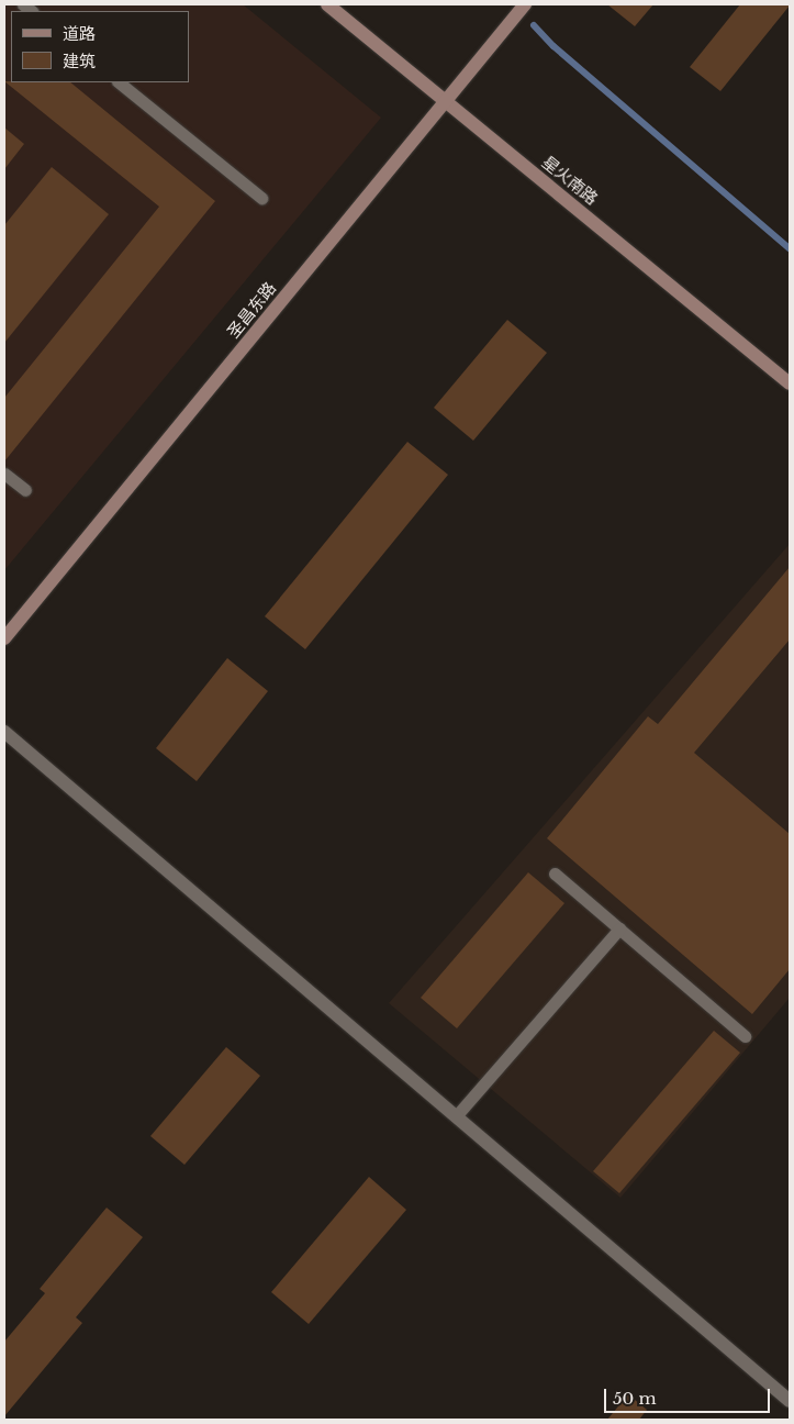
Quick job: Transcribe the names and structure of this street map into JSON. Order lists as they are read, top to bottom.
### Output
{
  "streets": {
    "street": ["星火南路", "圣昌东路"]
  },
  "crossings": [
    ["星火南路", "圣昌东路"]
  ],
  "legend": ["道路", "建筑"],
  "scale_bar": "50 m"
}
